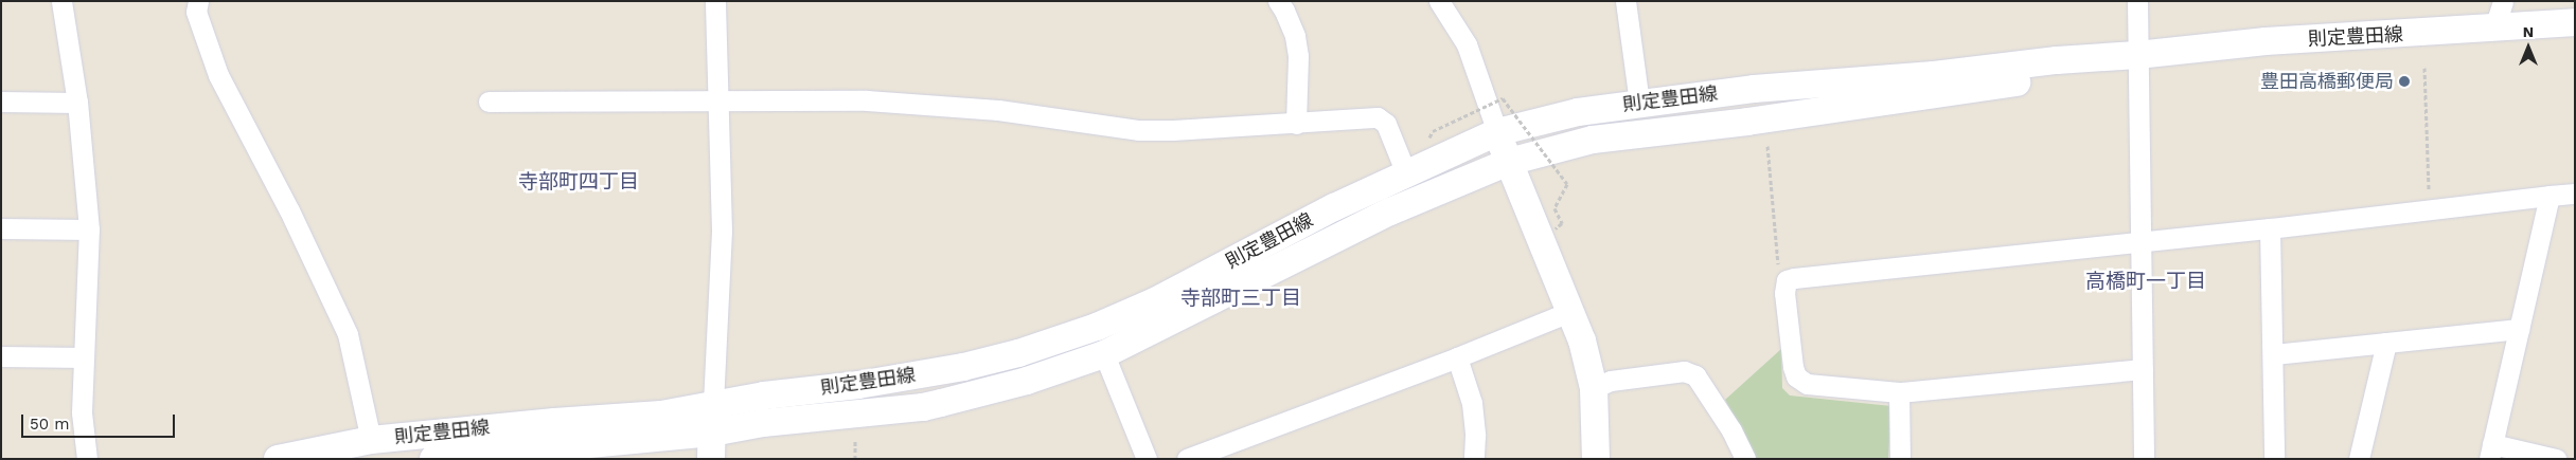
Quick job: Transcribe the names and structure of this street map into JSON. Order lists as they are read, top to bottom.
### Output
{
  "streets": {
    "main road": ["則定豊田線"]
  },
  "districts": ["寺部町四丁目", "高橋町一丁目", "寺部町三丁目"],
  "places": ["豊田高橋郵便局"],
  "scale_bar": "50 m",
  "north": "top"
}
